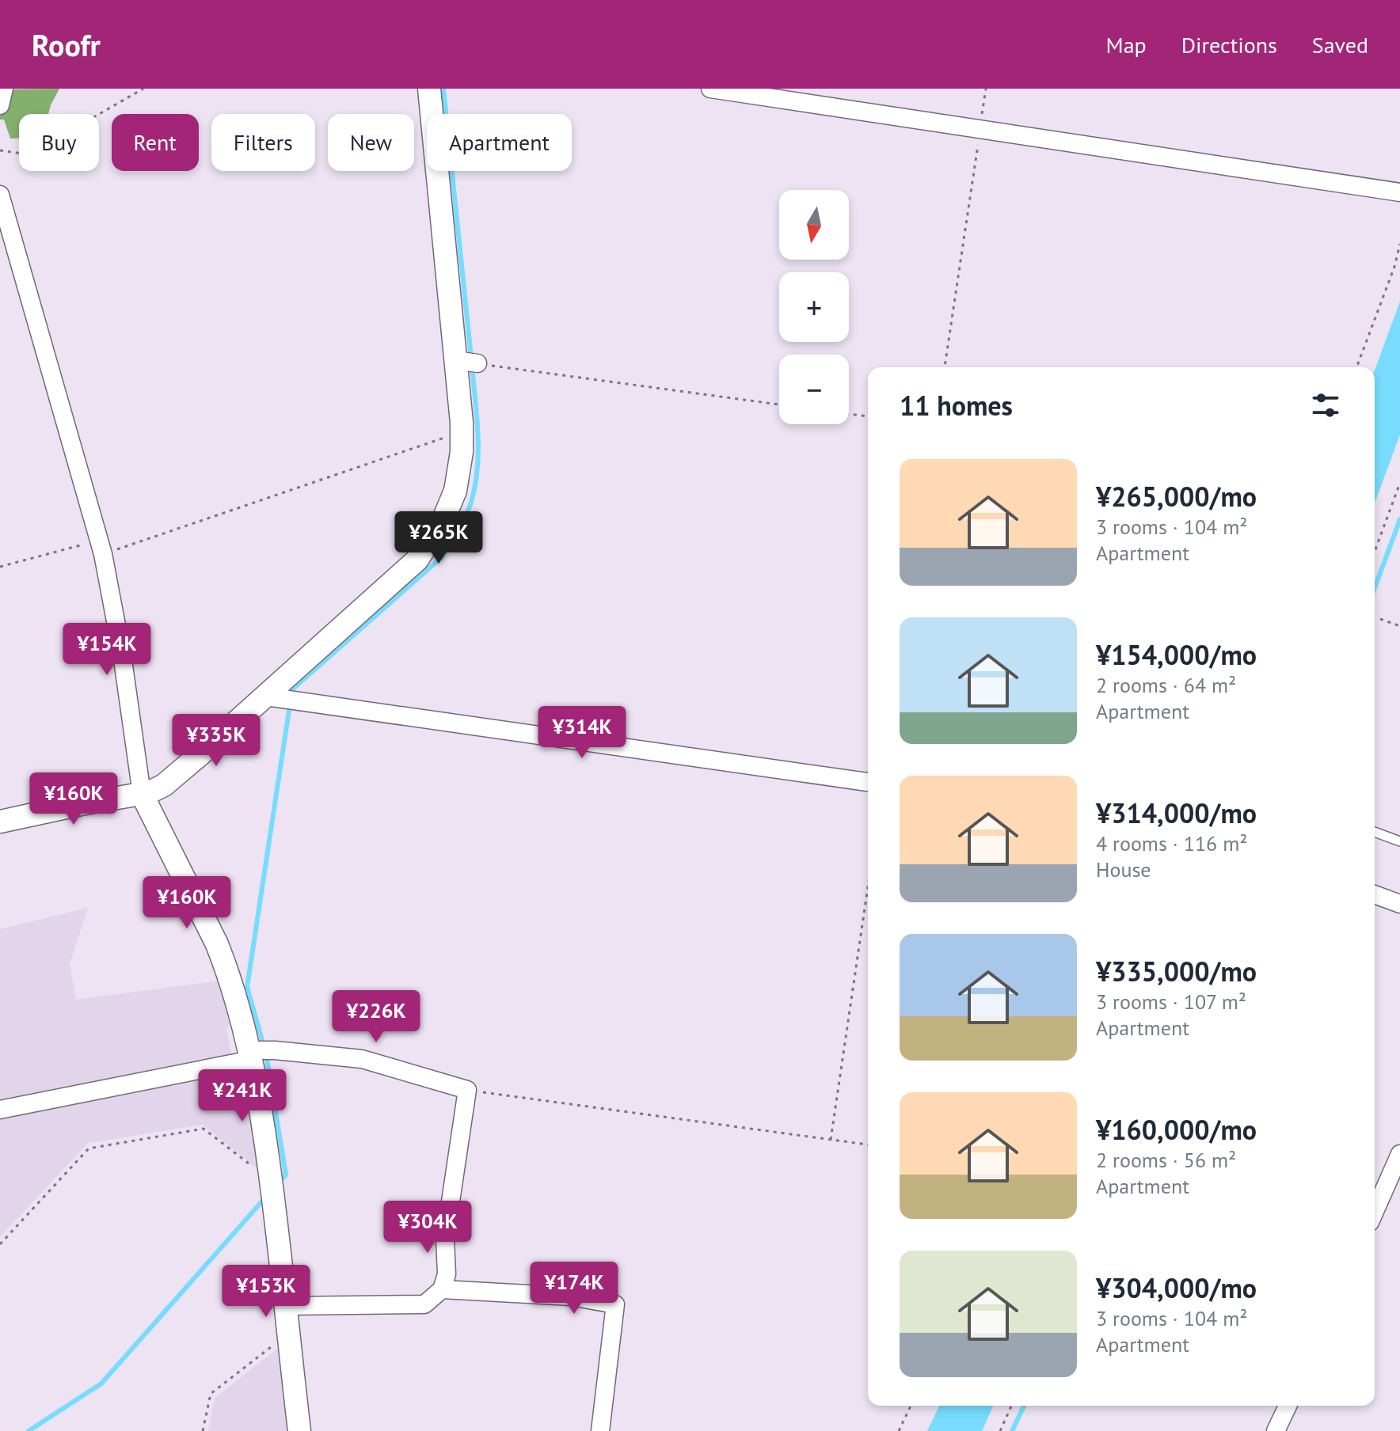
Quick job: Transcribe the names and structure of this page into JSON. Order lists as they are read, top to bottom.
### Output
{
  "north": "bottom",
  "page": {
    "header": "Roofr",
    "nav": ["Map", "Directions", "Saved"],
    "chip": [
      "Buy",
      "Rent",
      "Filters",
      "New",
      "Apartment"
    ],
    "map_buttons": ["+", "−"],
    "heading": "11 homes",
    "list": [
      {
        "name": "¥265,000/mo",
        "note": "3 rooms · 104 m² · Apartment"
      },
      {
        "name": "¥154,000/mo",
        "note": "2 rooms · 64 m² · Apartment"
      },
      {
        "name": "¥314,000/mo",
        "note": "4 rooms · 116 m² · House"
      },
      {
        "name": "¥335,000/mo",
        "note": "3 rooms · 107 m² · Apartment"
      },
      {
        "name": "¥160,000/mo",
        "note": "2 rooms · 56 m² · Apartment"
      },
      {
        "name": "¥304,000/mo",
        "note": "3 rooms · 104 m² · Apartment"
      }
    ],
    "price": [
      "¥265K",
      "¥154K",
      "¥314K",
      "¥335K",
      "¥160K",
      "¥160K",
      "¥226K",
      "¥241K",
      "¥304K",
      "¥174K",
      "¥153K"
    ]
  }
}
